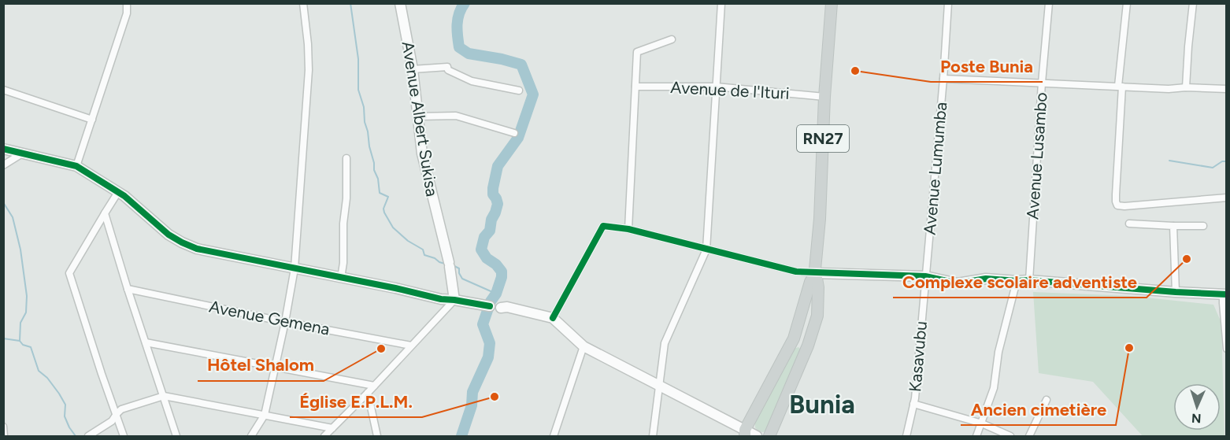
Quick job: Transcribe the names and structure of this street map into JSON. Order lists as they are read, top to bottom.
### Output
{
  "streets": {
    "main road": ["RN27"],
    "street": [
      "Avenue de l'Ituri",
      "Avenue Albert Sukisa",
      "Avenue Lusambo",
      "Avenue Lumumba",
      "Avenue Gemena",
      "Kasavubu"
    ]
  },
  "crossings": [
    ["Avenue de l'Ituri", "RN27"],
    ["Avenue Lumumba", "Kasavubu"]
  ],
  "districts": ["Bunia"],
  "places": [
    "Poste Bunia",
    "Complexe scolaire adventiste",
    "Ancien cimetière",
    "Hôtel Shalom",
    "Église E.P.L.M."
  ],
  "north": "bottom"
}
